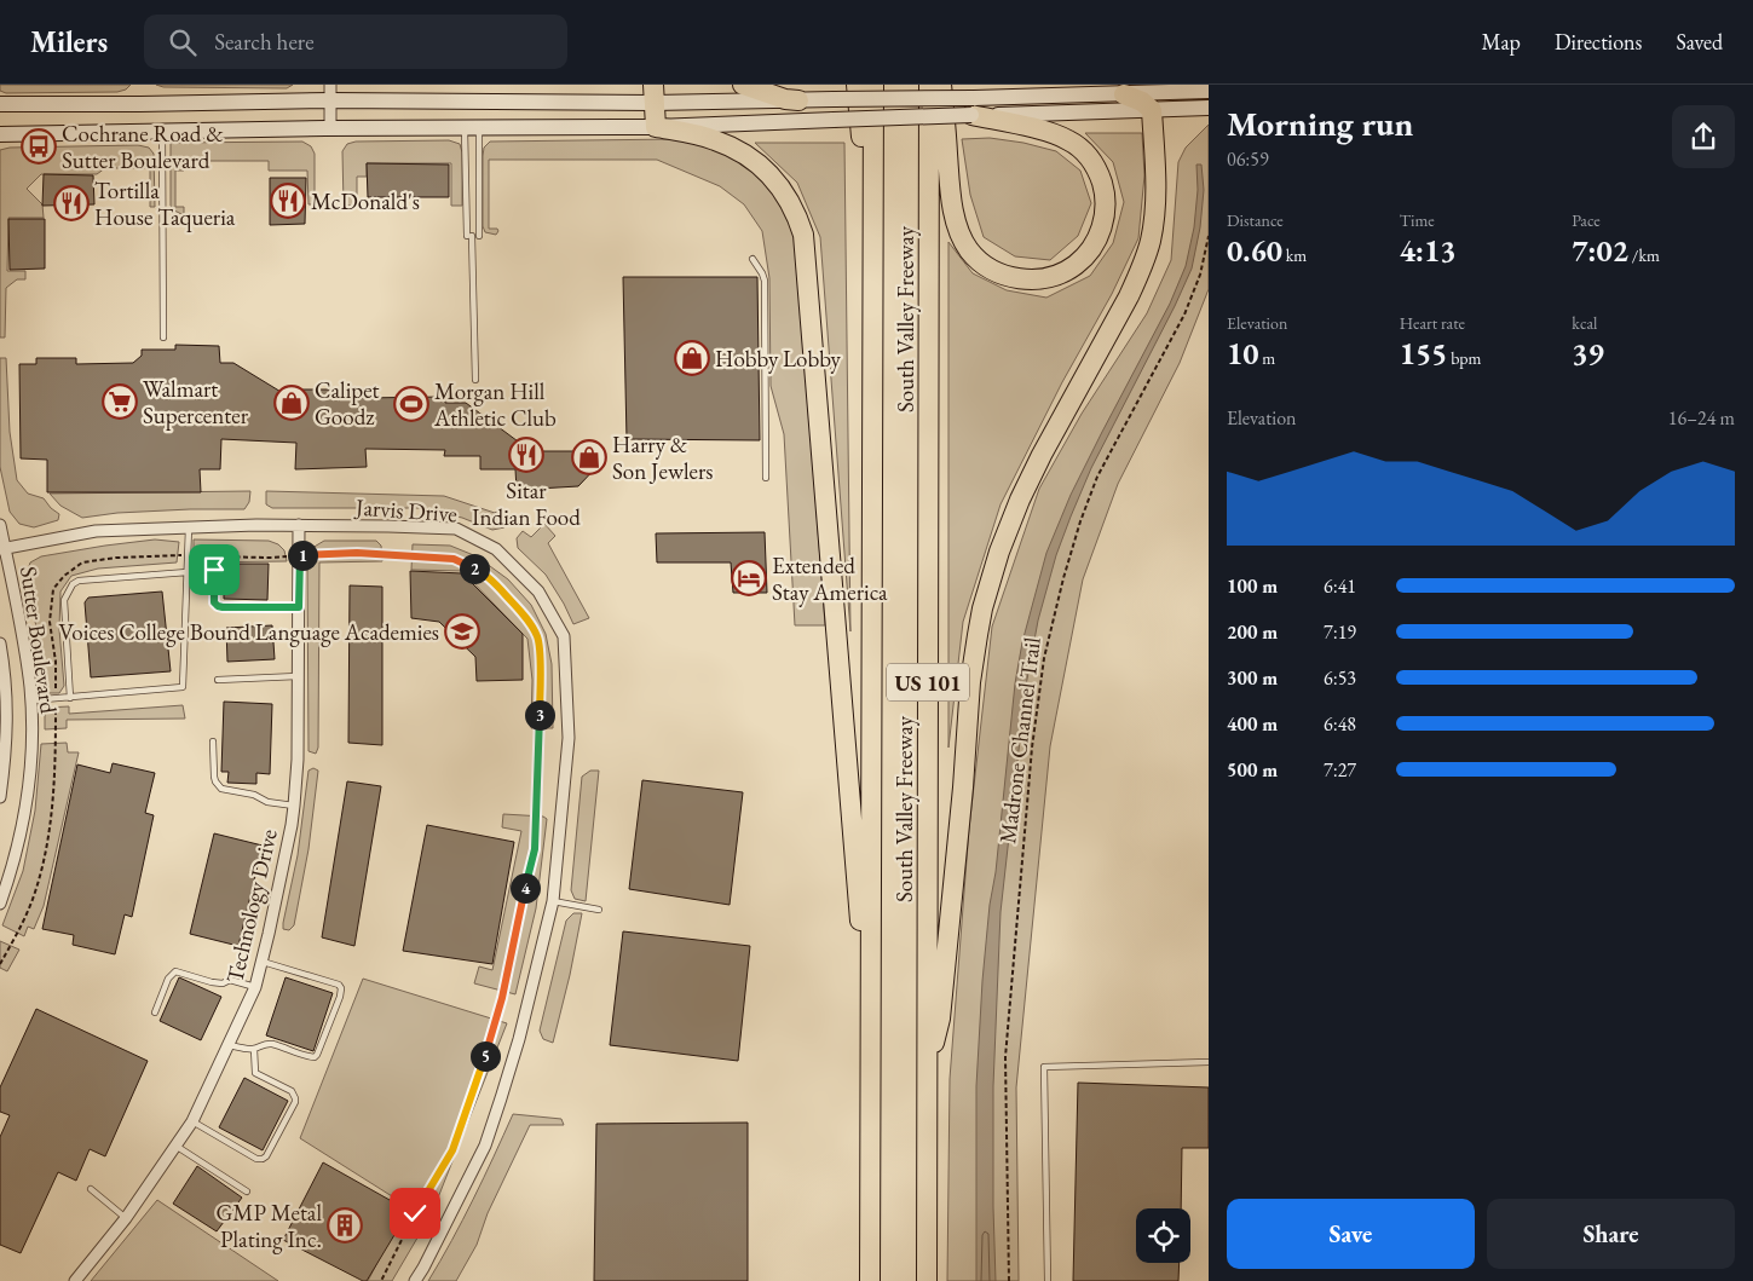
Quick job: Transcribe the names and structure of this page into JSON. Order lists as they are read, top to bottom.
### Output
{
  "streets": {
    "highway": ["South Valley Freeway", "US 101"],
    "street": ["Jarvis Drive", "Sutter Boulevard", "Technology Drive"],
    "path": ["Madrone Channel Trail"]
  },
  "crossings": [
    ["Jarvis Drive", "Sutter Boulevard"],
    ["Jarvis Drive", "Technology Drive"]
  ],
  "places": {
    "bus stop": ["Cochrane Road & Sutter Boulevard"],
    "restaurant": ["McDonald's", "Tortilla House Taqueria", "Sitar Indian Food"],
    "shop": ["Hobby Lobby", "Calipet Goodz", "Harry & Son Jewlers"],
    "supermarket": ["Walmart Supercenter"],
    "sports": ["Morgan Hill Athletic Club"],
    "hotel": ["Extended Stay America"],
    "school or university": ["Voices College Bound Language Academies"],
    "building": ["GMP Metal Plating Inc."]
  },
  "page": {
    "header": "Milers",
    "search": "Search here",
    "nav": ["Map", "Directions", "Saved"],
    "heading": ["Morning run", "06:59"],
    "stats": [
      ["Distance", "0.60 km"],
      ["Time", "4:13"],
      ["Pace", "7:02 /km"],
      ["Elevation", "10 m"],
      ["Heart rate", "155 bpm"],
      ["kcal", "39"]
    ],
    "chart": ["Elevation", "16–24 m"],
    "pins": [
      "1",
      "2",
      "3",
      "4",
      "5"
    ],
    "list": [
      {
        "name": "100 m",
        "note": "6:41"
      },
      {
        "name": "200 m",
        "note": "7:19"
      },
      {
        "name": "300 m",
        "note": "6:53"
      },
      {
        "name": "400 m",
        "note": "6:48"
      },
      {
        "name": "500 m",
        "note": "7:27"
      }
    ],
    "buttons": ["Save", "Share"]
  }
}
